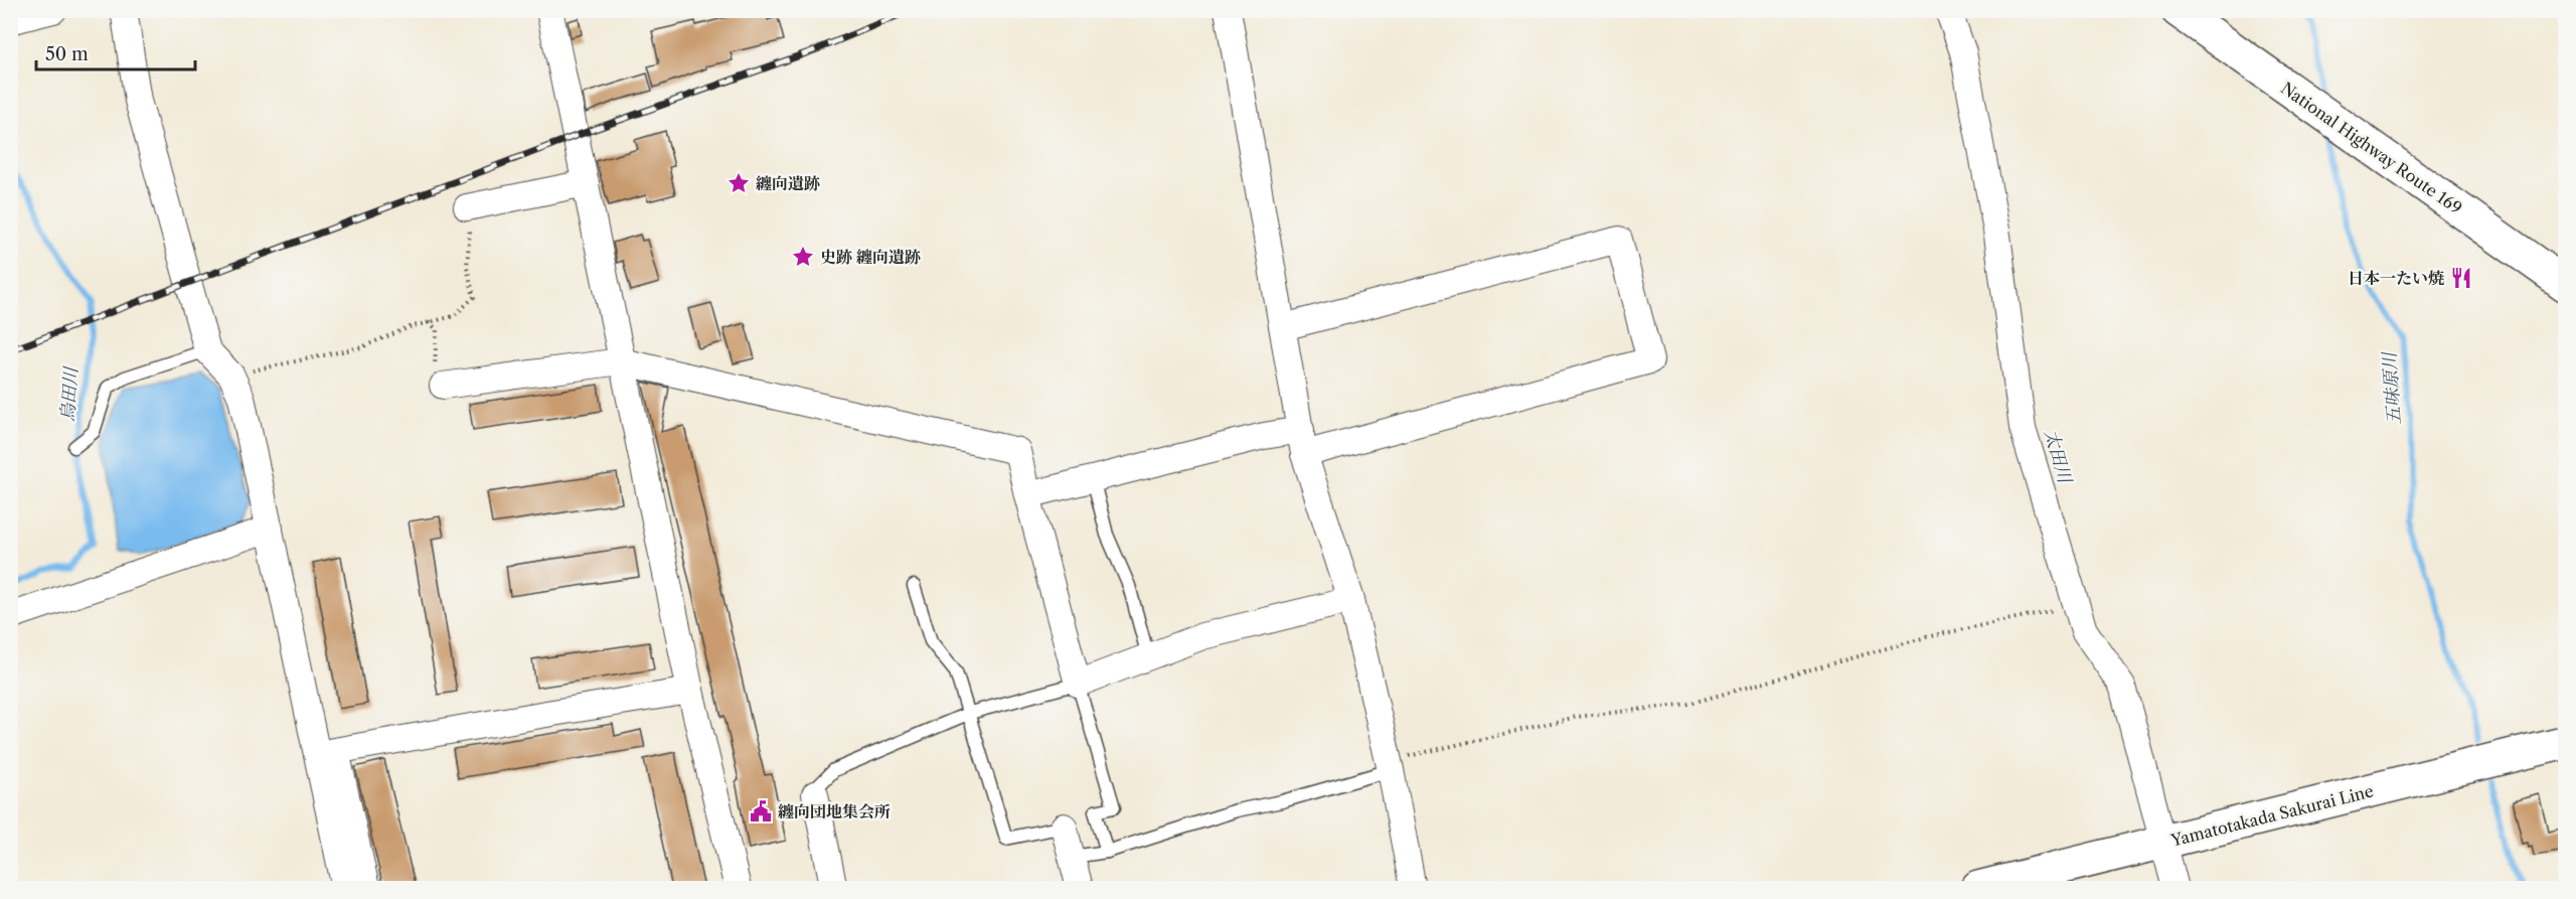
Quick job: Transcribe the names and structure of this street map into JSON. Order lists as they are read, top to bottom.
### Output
{
  "streets": {
    "main road": ["National Highway Route 169", "Yamatotakada Sakurai Line"]
  },
  "water": ["五味原川", "烏田川", "太田川"],
  "places": {
    "place": ["纏向遺跡", "史跡 纏向遺跡"],
    "restaurant": ["日本一たい焼"],
    "public building": ["纏向団地集会所"]
  },
  "scale_bar": "50 m"
}
